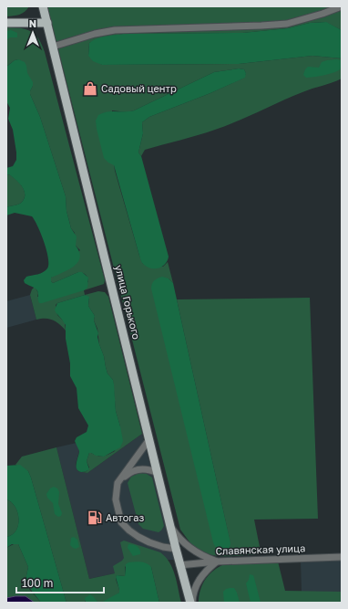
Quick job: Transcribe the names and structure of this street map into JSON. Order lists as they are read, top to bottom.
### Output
{
  "streets": {
    "main road": ["улица Горького"],
    "street": ["Славянская улица"]
  },
  "crossings": [
    ["улица Горького", "Славянская улица"]
  ],
  "places": {
    "shop": ["Садовый центр"],
    "fuel station": ["Автогаз"]
  },
  "scale_bar": "100 m",
  "north": "top"
}
